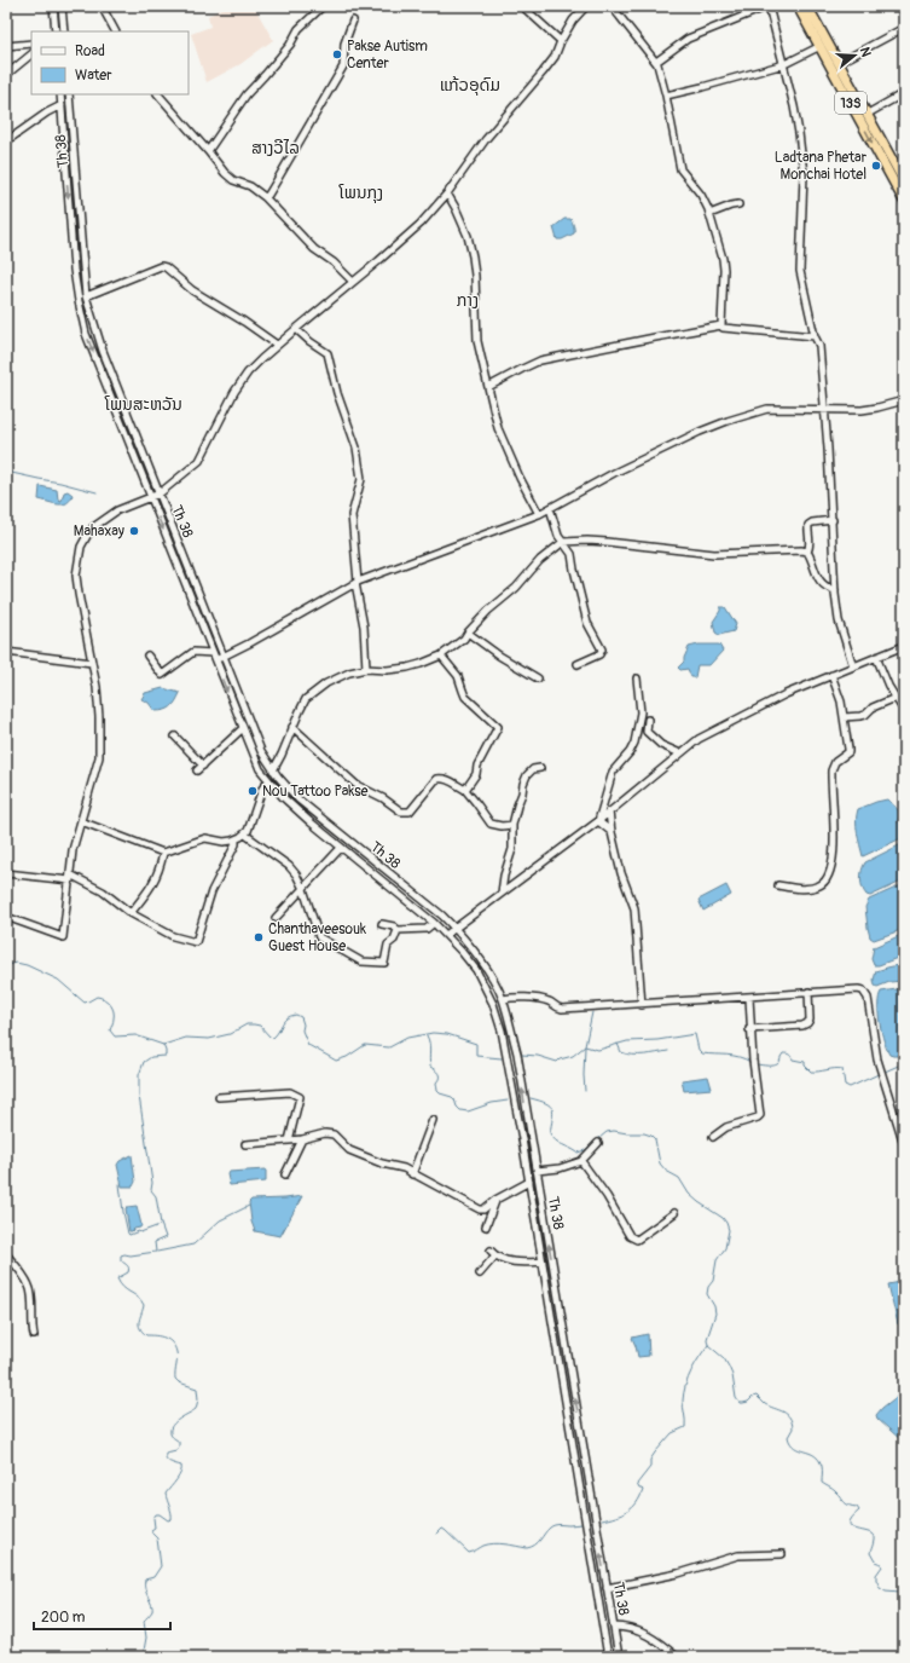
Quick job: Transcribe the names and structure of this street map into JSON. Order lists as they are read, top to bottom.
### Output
{
  "streets": {
    "highway": ["13S"],
    "street": ["Th 38"]
  },
  "districts": [
    "ແກ້ວອຸດົມ",
    "ສາງວີໄລ",
    "ໂພນກຸງ",
    "ກາງ",
    "ໂພນສະຫວັນ"
  ],
  "places": [
    "Pakse Autism Center",
    "Ladtana Phetar Monchai Hotel",
    "Mahaxay",
    "Nou Tattoo Pakse",
    "Chanthaveesouk Guest House"
  ],
  "legend": ["Road", "Water"],
  "scale_bar": "200 m",
  "north": "right"
}
